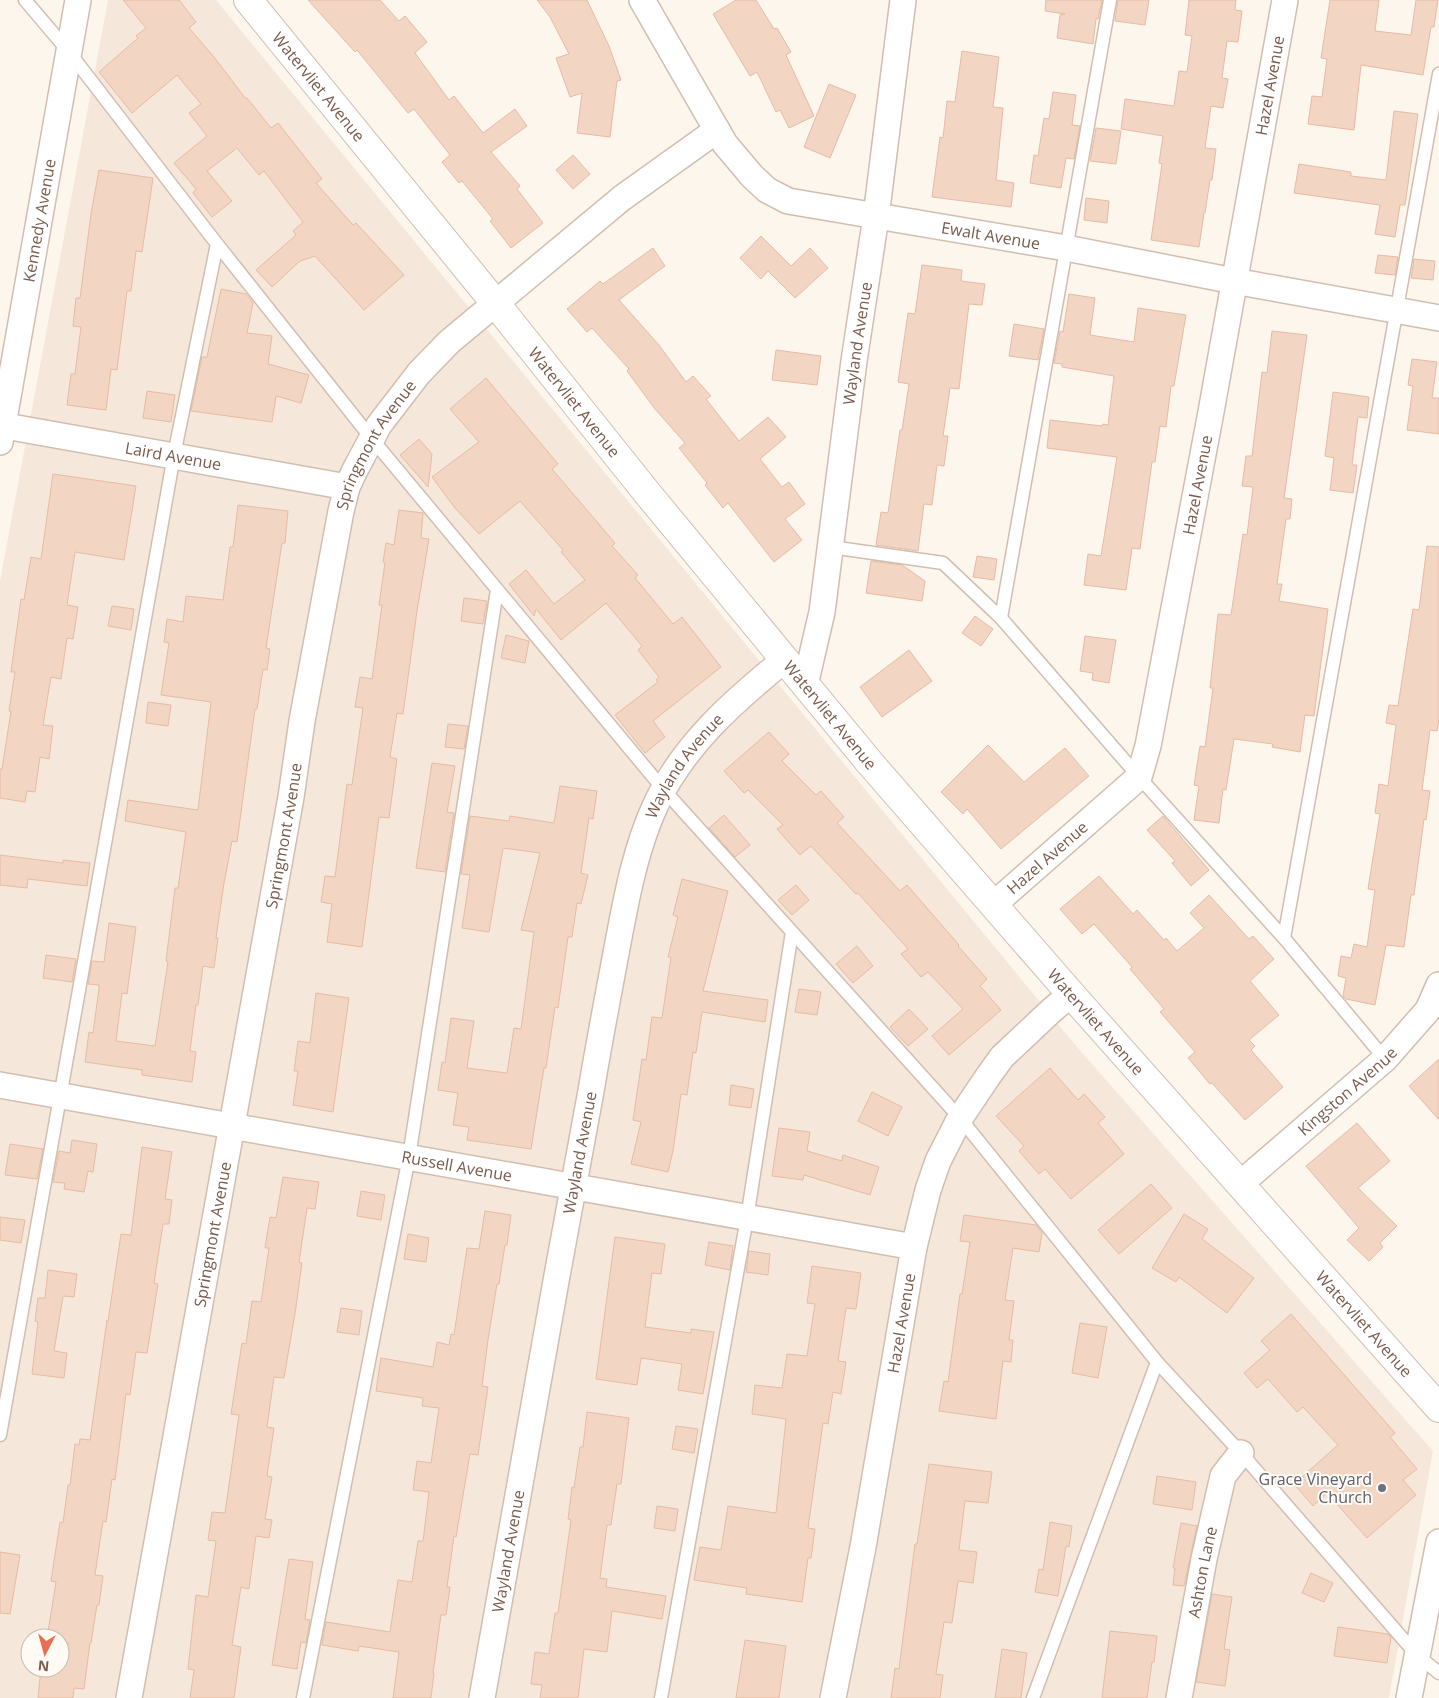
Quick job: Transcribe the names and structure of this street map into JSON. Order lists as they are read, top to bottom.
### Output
{
  "streets": {
    "street": [
      "Hazel Avenue",
      "Watervliet Avenue",
      "Kennedy Avenue",
      "Ewalt Avenue",
      "Wayland Avenue",
      "Springmont Avenue",
      "Laird Avenue",
      "Kingston Avenue",
      "Russell Avenue",
      "Ashton Lane"
    ]
  },
  "crossings": [
    ["Hazel Avenue", "Watervliet Avenue"],
    ["Hazel Avenue", "Ewalt Avenue"],
    ["Hazel Avenue", "Russell Avenue"],
    ["Watervliet Avenue", "Wayland Avenue"],
    ["Watervliet Avenue", "Springmont Avenue"],
    ["Watervliet Avenue", "Kingston Avenue"],
    ["Kennedy Avenue", "Laird Avenue"],
    ["Ewalt Avenue", "Wayland Avenue"],
    ["Ewalt Avenue", "Springmont Avenue"],
    ["Wayland Avenue", "Russell Avenue"],
    ["Springmont Avenue", "Laird Avenue"],
    ["Springmont Avenue", "Russell Avenue"]
  ],
  "places": ["Grace Vineyard Church"],
  "north": "bottom"
}
